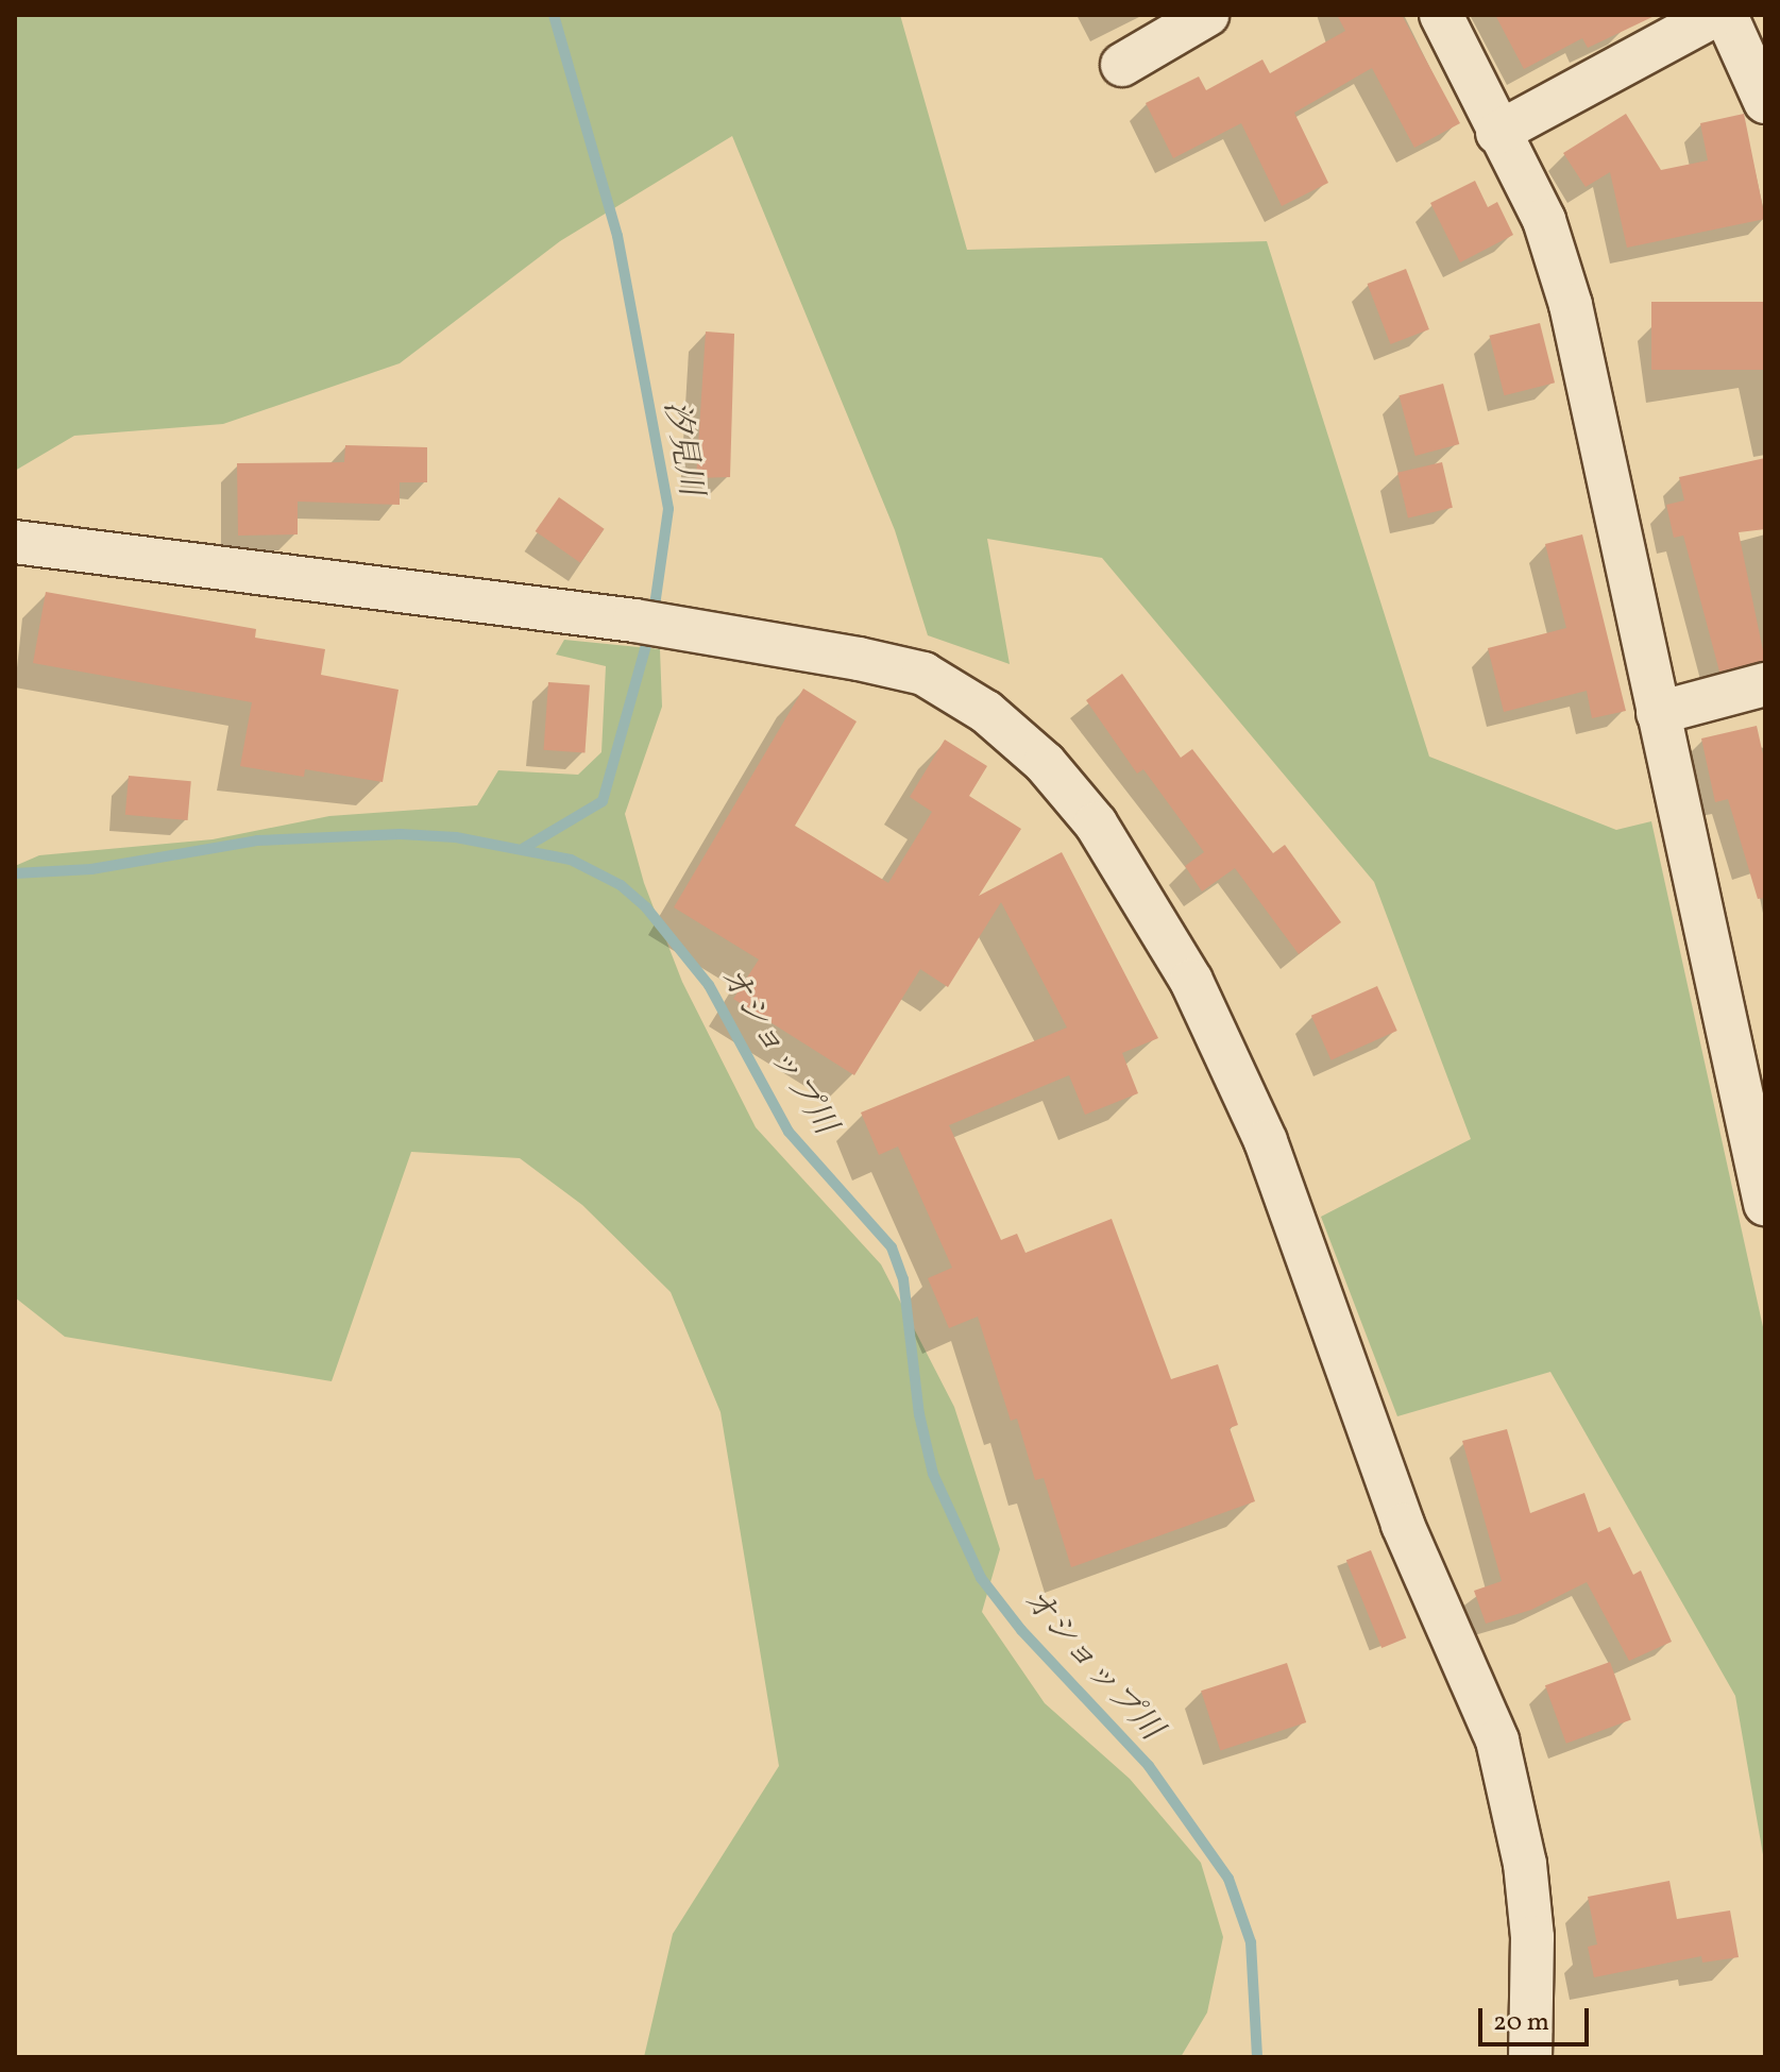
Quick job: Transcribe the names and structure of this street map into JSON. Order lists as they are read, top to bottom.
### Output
{
  "water": ["汐見川", "オショップ川"],
  "scale_bar": "20 m"
}
